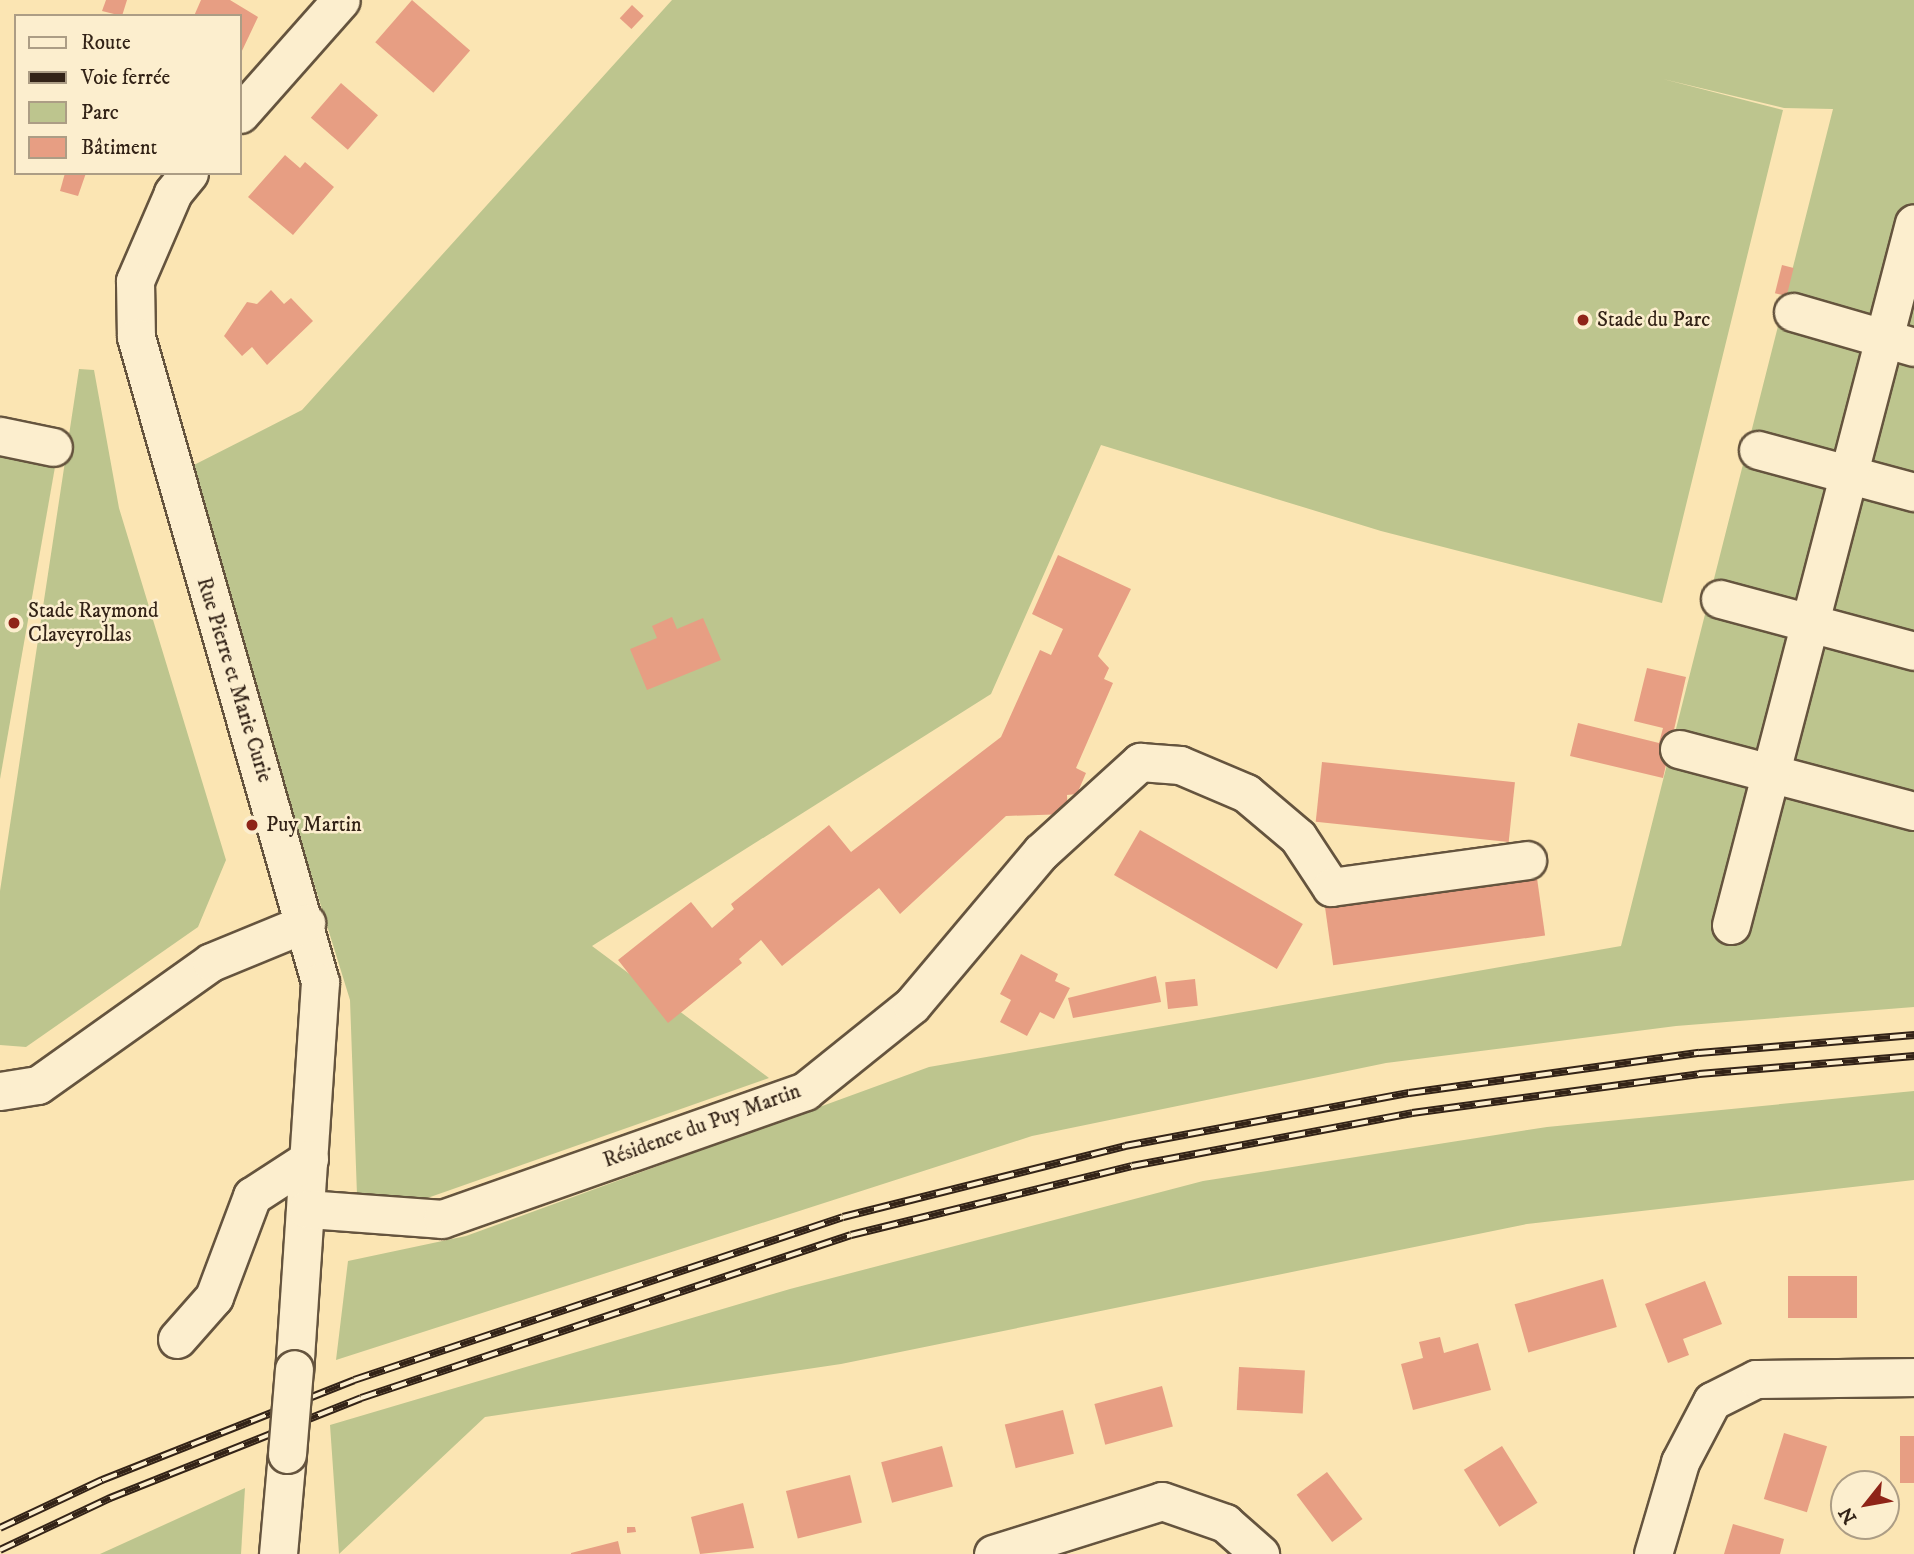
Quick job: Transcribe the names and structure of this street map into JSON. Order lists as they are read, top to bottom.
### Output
{
  "streets": {
    "street": ["Rue Pierre et Marie Curie", "Résidence du Puy Martin"]
  },
  "crossings": [
    ["Rue Pierre et Marie Curie", "Résidence du Puy Martin"]
  ],
  "places": ["Stade du Parc", "Stade Raymond Claveyrollas", "Puy Martin"],
  "legend": [
    "Route",
    "Voie ferrée",
    "Parc",
    "Bâtiment"
  ],
  "north": "bottom left"
}
